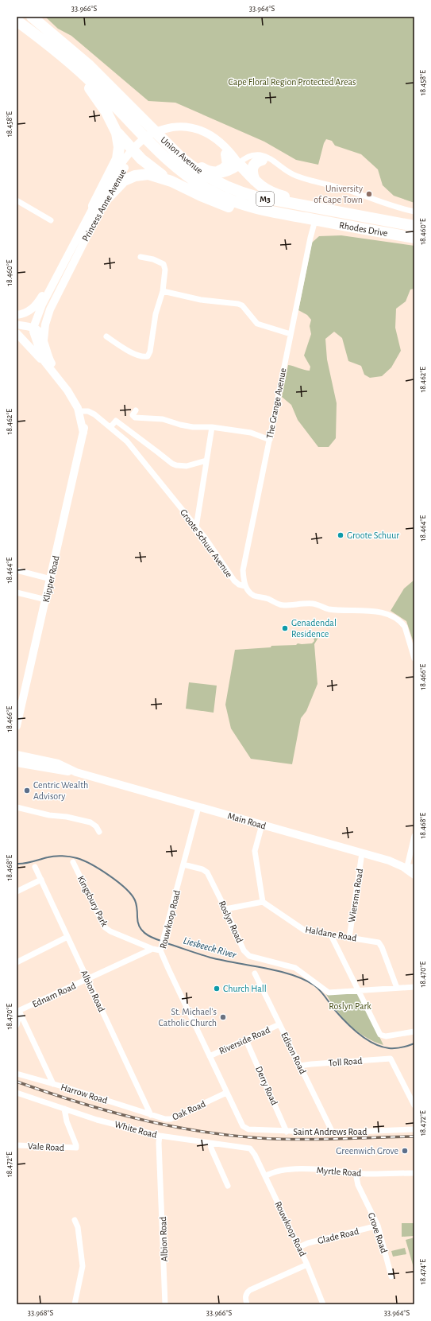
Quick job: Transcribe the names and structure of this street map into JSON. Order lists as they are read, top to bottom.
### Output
{
  "streets": {
    "highway": ["Union Avenue", "M3", "Rhodes Drive"],
    "main road": ["Princess Anne Avenue", "Klipper Road", "Main Road"],
    "street": [
      "The Grange Avenue",
      "Groote Schuur Avenue",
      "Wiersma Road",
      "Kingsbury Park",
      "Rouwkoop Road",
      "Roslyn Road",
      "Haldane Road",
      "Albion Road",
      "Ednam Road",
      "Riverside Road",
      "Edison Road",
      "Toll Road",
      "Derry Road",
      "Harrow Road",
      "Oak Road",
      "White Road",
      "Saint Andrews Road",
      "Vale Road",
      "Myrtle Road",
      "Grove Road",
      "Glade Road"
    ]
  },
  "crossings": [
    ["Union Avenue", "Rhodes Drive"],
    ["Union Avenue", "The Grange Avenue"],
    ["Princess Anne Avenue", "Klipper Road"],
    ["Rhodes Drive", "The Grange Avenue"],
    ["The Grange Avenue", "Groote Schuur Avenue"],
    ["Groote Schuur Avenue", "Klipper Road"],
    ["Main Road", "Wiersma Road"],
    ["Main Road", "Rouwkoop Road"],
    ["Wiersma Road", "Haldane Road"],
    ["Kingsbury Park", "Ednam Road"],
    ["Rouwkoop Road", "Roslyn Road"],
    ["Rouwkoop Road", "Riverside Road"],
    ["Rouwkoop Road", "Oak Road"],
    ["Rouwkoop Road", "White Road"],
    ["Rouwkoop Road", "Saint Andrews Road"],
    ["Rouwkoop Road", "Myrtle Road"],
    ["Rouwkoop Road", "Glade Road"],
    ["Roslyn Road", "Haldane Road"],
    ["Albion Road", "Ednam Road"],
    ["Albion Road", "Harrow Road"],
    ["Albion Road", "Oak Road"],
    ["Albion Road", "White Road"],
    ["Riverside Road", "Edison Road"],
    ["Riverside Road", "Derry Road"],
    ["Edison Road", "Toll Road"],
    ["Edison Road", "Saint Andrews Road"],
    ["Derry Road", "Saint Andrews Road"],
    ["Harrow Road", "Oak Road"],
    ["White Road", "Vale Road"],
    ["Myrtle Road", "Grove Road"],
    ["Grove Road", "Glade Road"]
  ],
  "water": ["Liesbeeck River"],
  "parks": ["Cape Floral Region Protected Areas", "Roslyn Park"],
  "places": [
    "University of Cape Town",
    "Groote Schuur",
    "Genadendal Residence",
    "Centric Wealth Advisory",
    "Church Hall",
    "St. Michael's Catholic Church",
    "Greenwich Grove"
  ],
  "coordinates": [
    "33.966°S",
    "33.964°S",
    "18.458°E",
    "18.460°E",
    "18.462°E",
    "18.464°E",
    "18.466°E",
    "18.468°E",
    "18.470°E",
    "18.472°E",
    "18.474°E",
    "33.968°S"
  ]
}
